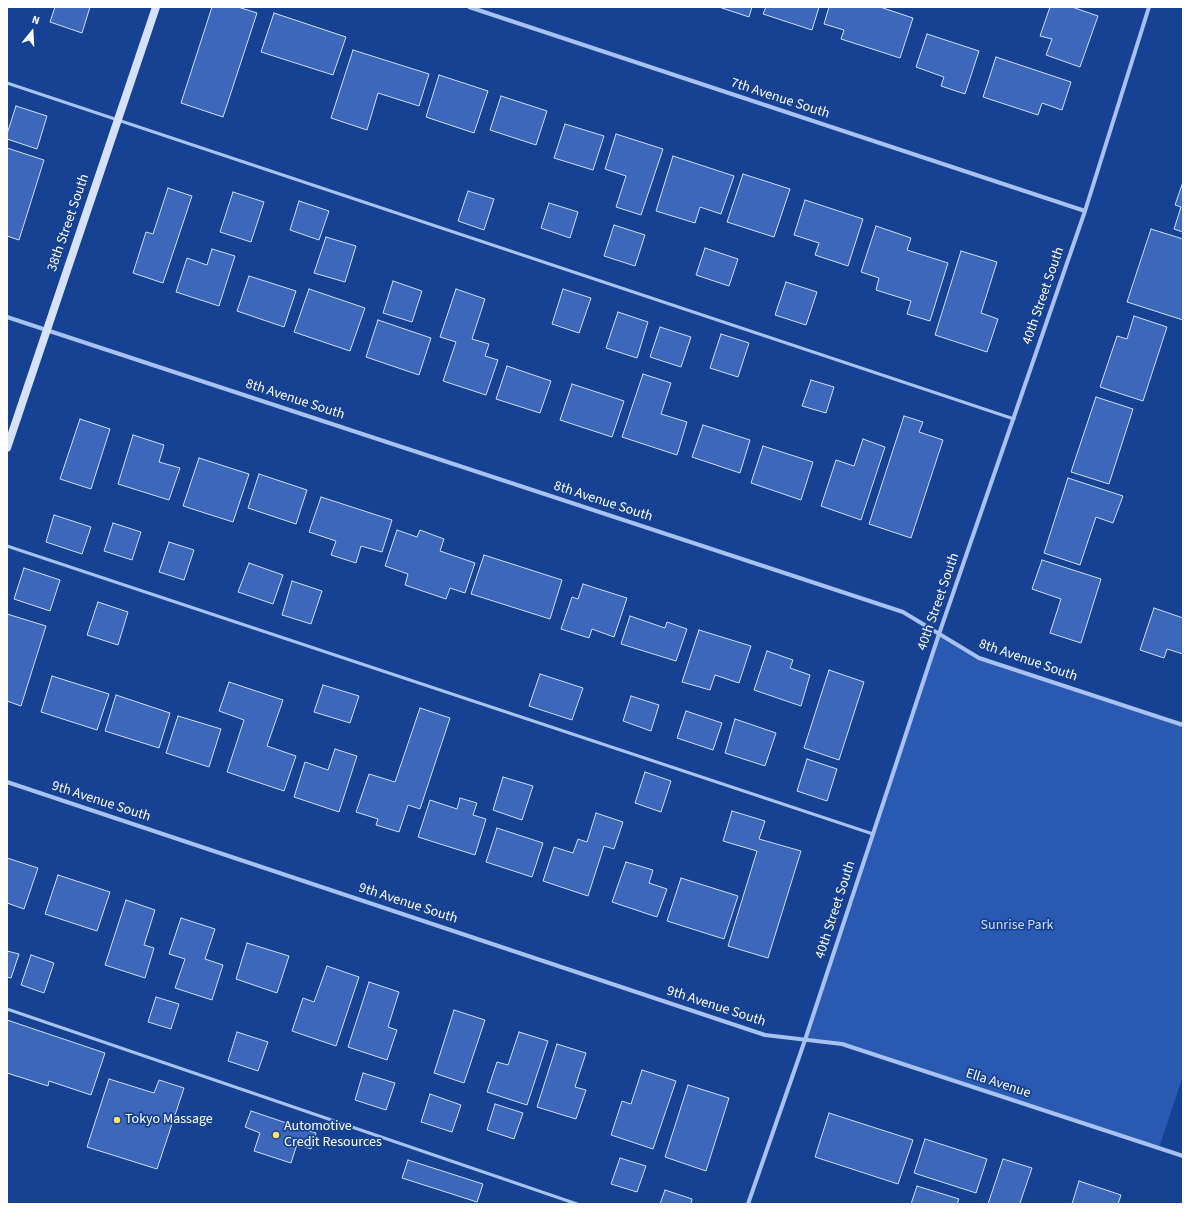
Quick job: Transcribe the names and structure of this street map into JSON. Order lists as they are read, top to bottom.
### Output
{
  "streets": {
    "main road": ["38th Street South"],
    "street": [
      "7th Avenue South",
      "40th Street South",
      "8th Avenue South",
      "9th Avenue South",
      "Ella Avenue"
    ]
  },
  "crossings": [
    ["7th Avenue South", "40th Street South"],
    ["38th Street South", "8th Avenue South"],
    ["40th Street South", "8th Avenue South"],
    ["40th Street South", "9th Avenue South"],
    ["40th Street South", "Ella Avenue"],
    ["9th Avenue South", "Ella Avenue"]
  ],
  "parks": ["Sunrise Park"],
  "places": ["Tokyo Massage", "Automotive Credit Resources"],
  "north": "top"
}
